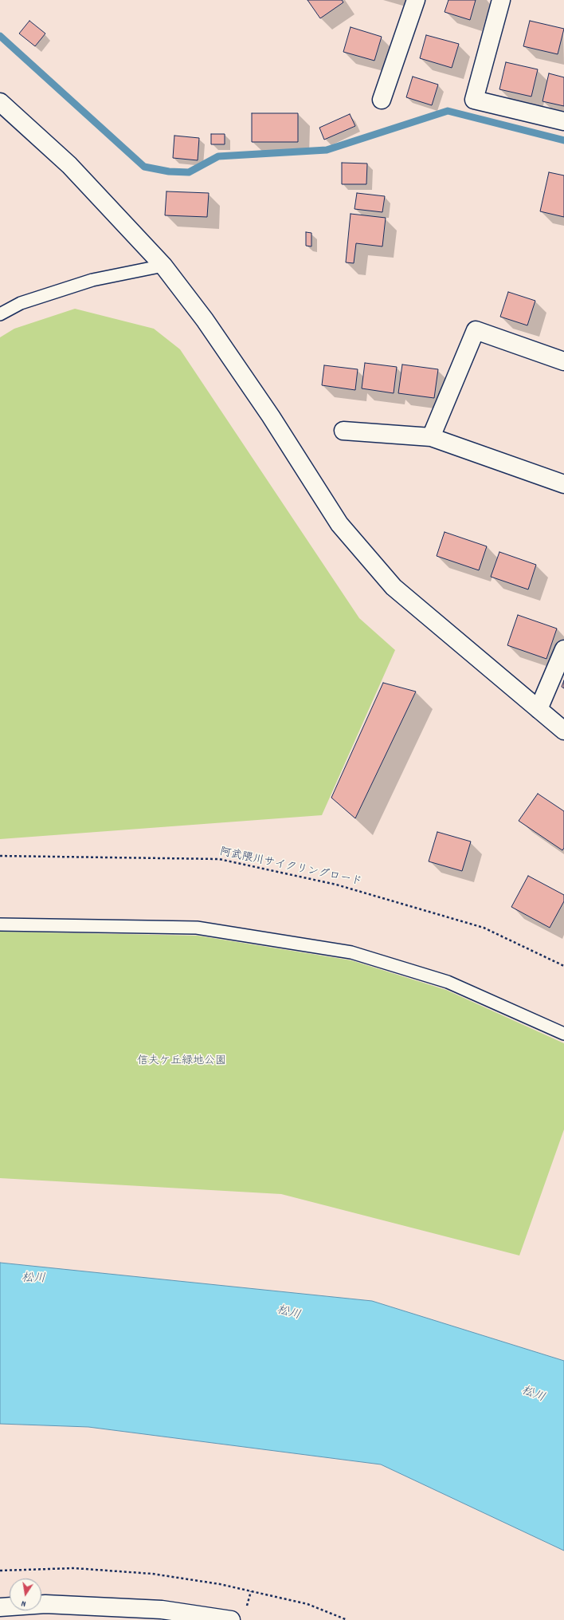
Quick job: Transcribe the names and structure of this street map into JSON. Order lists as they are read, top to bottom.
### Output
{
  "streets": {
    "path": ["阿武隈川サイクリングロード"]
  },
  "water": ["松川"],
  "parks": ["信夫ケ丘緑地公園"],
  "north": "bottom"
}
